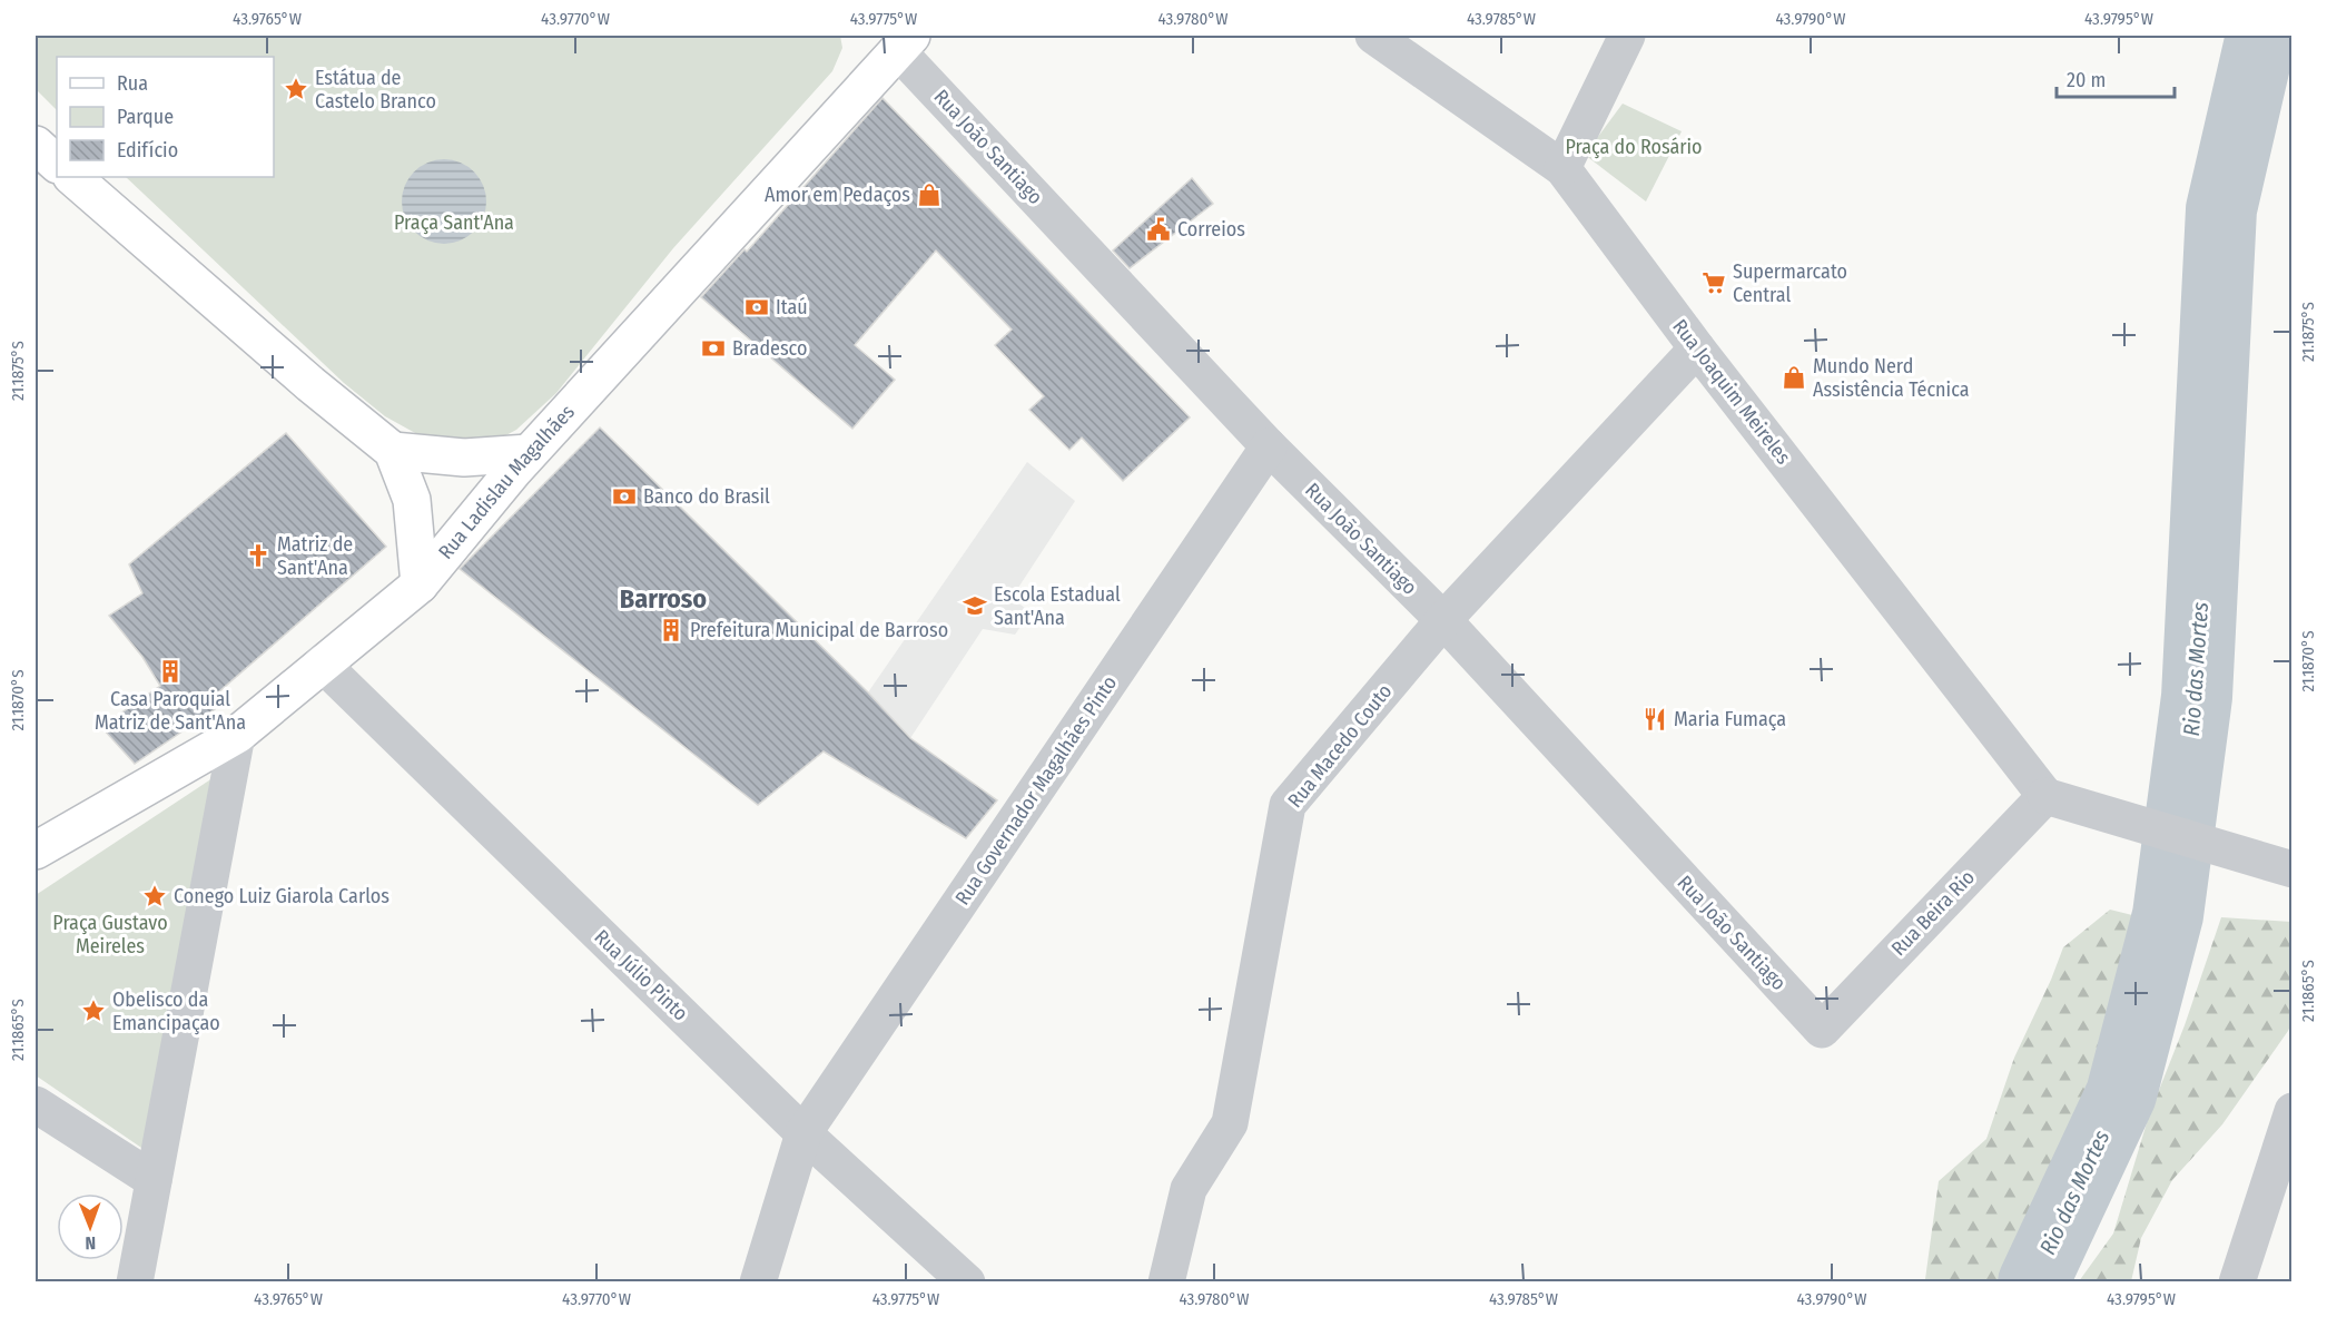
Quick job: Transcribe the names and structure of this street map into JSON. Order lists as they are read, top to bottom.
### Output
{
  "streets": {
    "main road": ["Rua Ladislau Magalhães"],
    "street": [
      "Rua João Santiago",
      "Rua Joaquim Meireles",
      "Rua Macedo Couto",
      "Rua Governador Magalhães Pinto",
      "Rua Beira Rio",
      "Rua Júlio Pinto"
    ]
  },
  "crossings": [
    ["Rua João Santiago", "Rua Ladislau Magalhães"],
    ["Rua João Santiago", "Rua Macedo Couto"],
    ["Rua João Santiago", "Rua Governador Magalhães Pinto"],
    ["Rua João Santiago", "Rua Beira Rio"],
    ["Rua Joaquim Meireles", "Rua Macedo Couto"],
    ["Rua Joaquim Meireles", "Rua Beira Rio"],
    ["Rua Ladislau Magalhães", "Rua Júlio Pinto"],
    ["Rua Governador Magalhães Pinto", "Rua Júlio Pinto"]
  ],
  "districts": ["Barroso"],
  "water": ["Rio das Mortes"],
  "parks": ["Praça do Rosário", "Praça Sant'Ana", "Praça Gustavo Meireles"],
  "places": {
    "place": ["Estátua de Castelo Branco", "Conego Luiz Giarola Carlos", "Obelisco da Emancipaçao"],
    "shop": ["Amor em Pedaços", "Mundo Nerd Assistência Técnica"],
    "public building": ["Correios"],
    "supermarket": ["Supermarcato Central"],
    "bank": ["Itaú", "Bradesco", "Banco do Brasil"],
    "church": ["Matriz de Sant'Ana"],
    "school or university": ["Escola Estadual Sant'Ana"],
    "building": ["Prefeitura Municipal de Barroso", "Casa Paroquial Matriz de Sant'Ana"],
    "restaurant": ["Maria Fumaça"]
  },
  "legend": ["Rua", "Parque", "Edifício"],
  "scale_bar": "20 m",
  "north": "bottom",
  "coordinates": [
    "43.9765°W",
    "43.9770°W",
    "43.9775°W",
    "43.9780°W",
    "43.9785°W",
    "43.9790°W",
    "43.9795°W",
    "21.1875°S",
    "21.1870°S",
    "21.1865°S"
  ]
}
